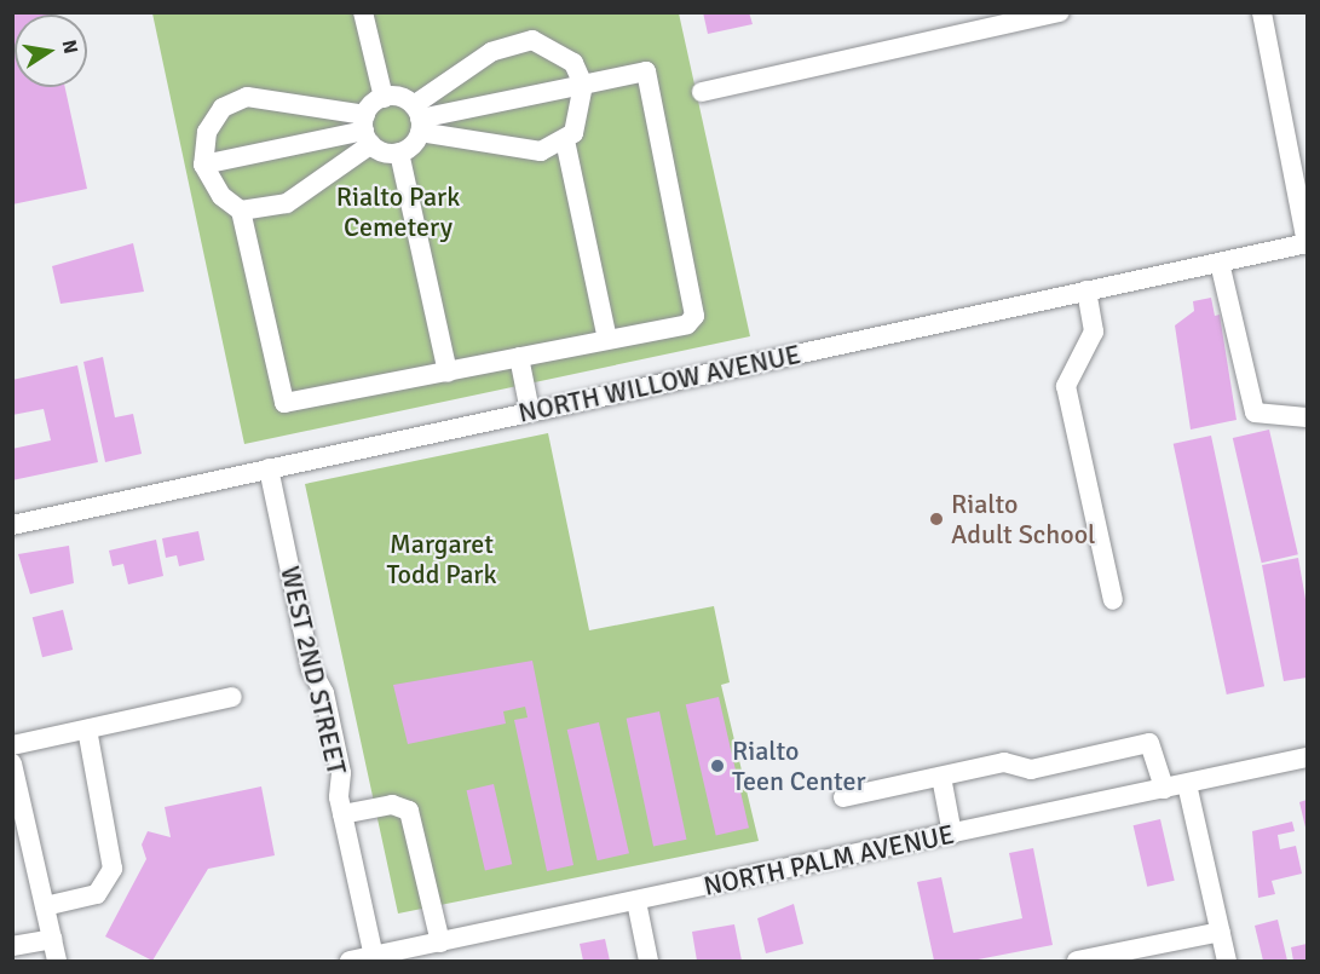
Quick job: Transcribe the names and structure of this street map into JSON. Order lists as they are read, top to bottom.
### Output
{
  "streets": {
    "street": ["NORTH WILLOW AVENUE", "WEST 2ND STREET", "NORTH PALM AVENUE"]
  },
  "crossings": [
    ["NORTH WILLOW AVENUE", "WEST 2ND STREET"],
    ["WEST 2ND STREET", "NORTH PALM AVENUE"]
  ],
  "parks": ["Rialto Park Cemetery", "Margaret Todd Park"],
  "places": ["Rialto Adult School", "Rialto Teen Center"],
  "north": "right"
}
